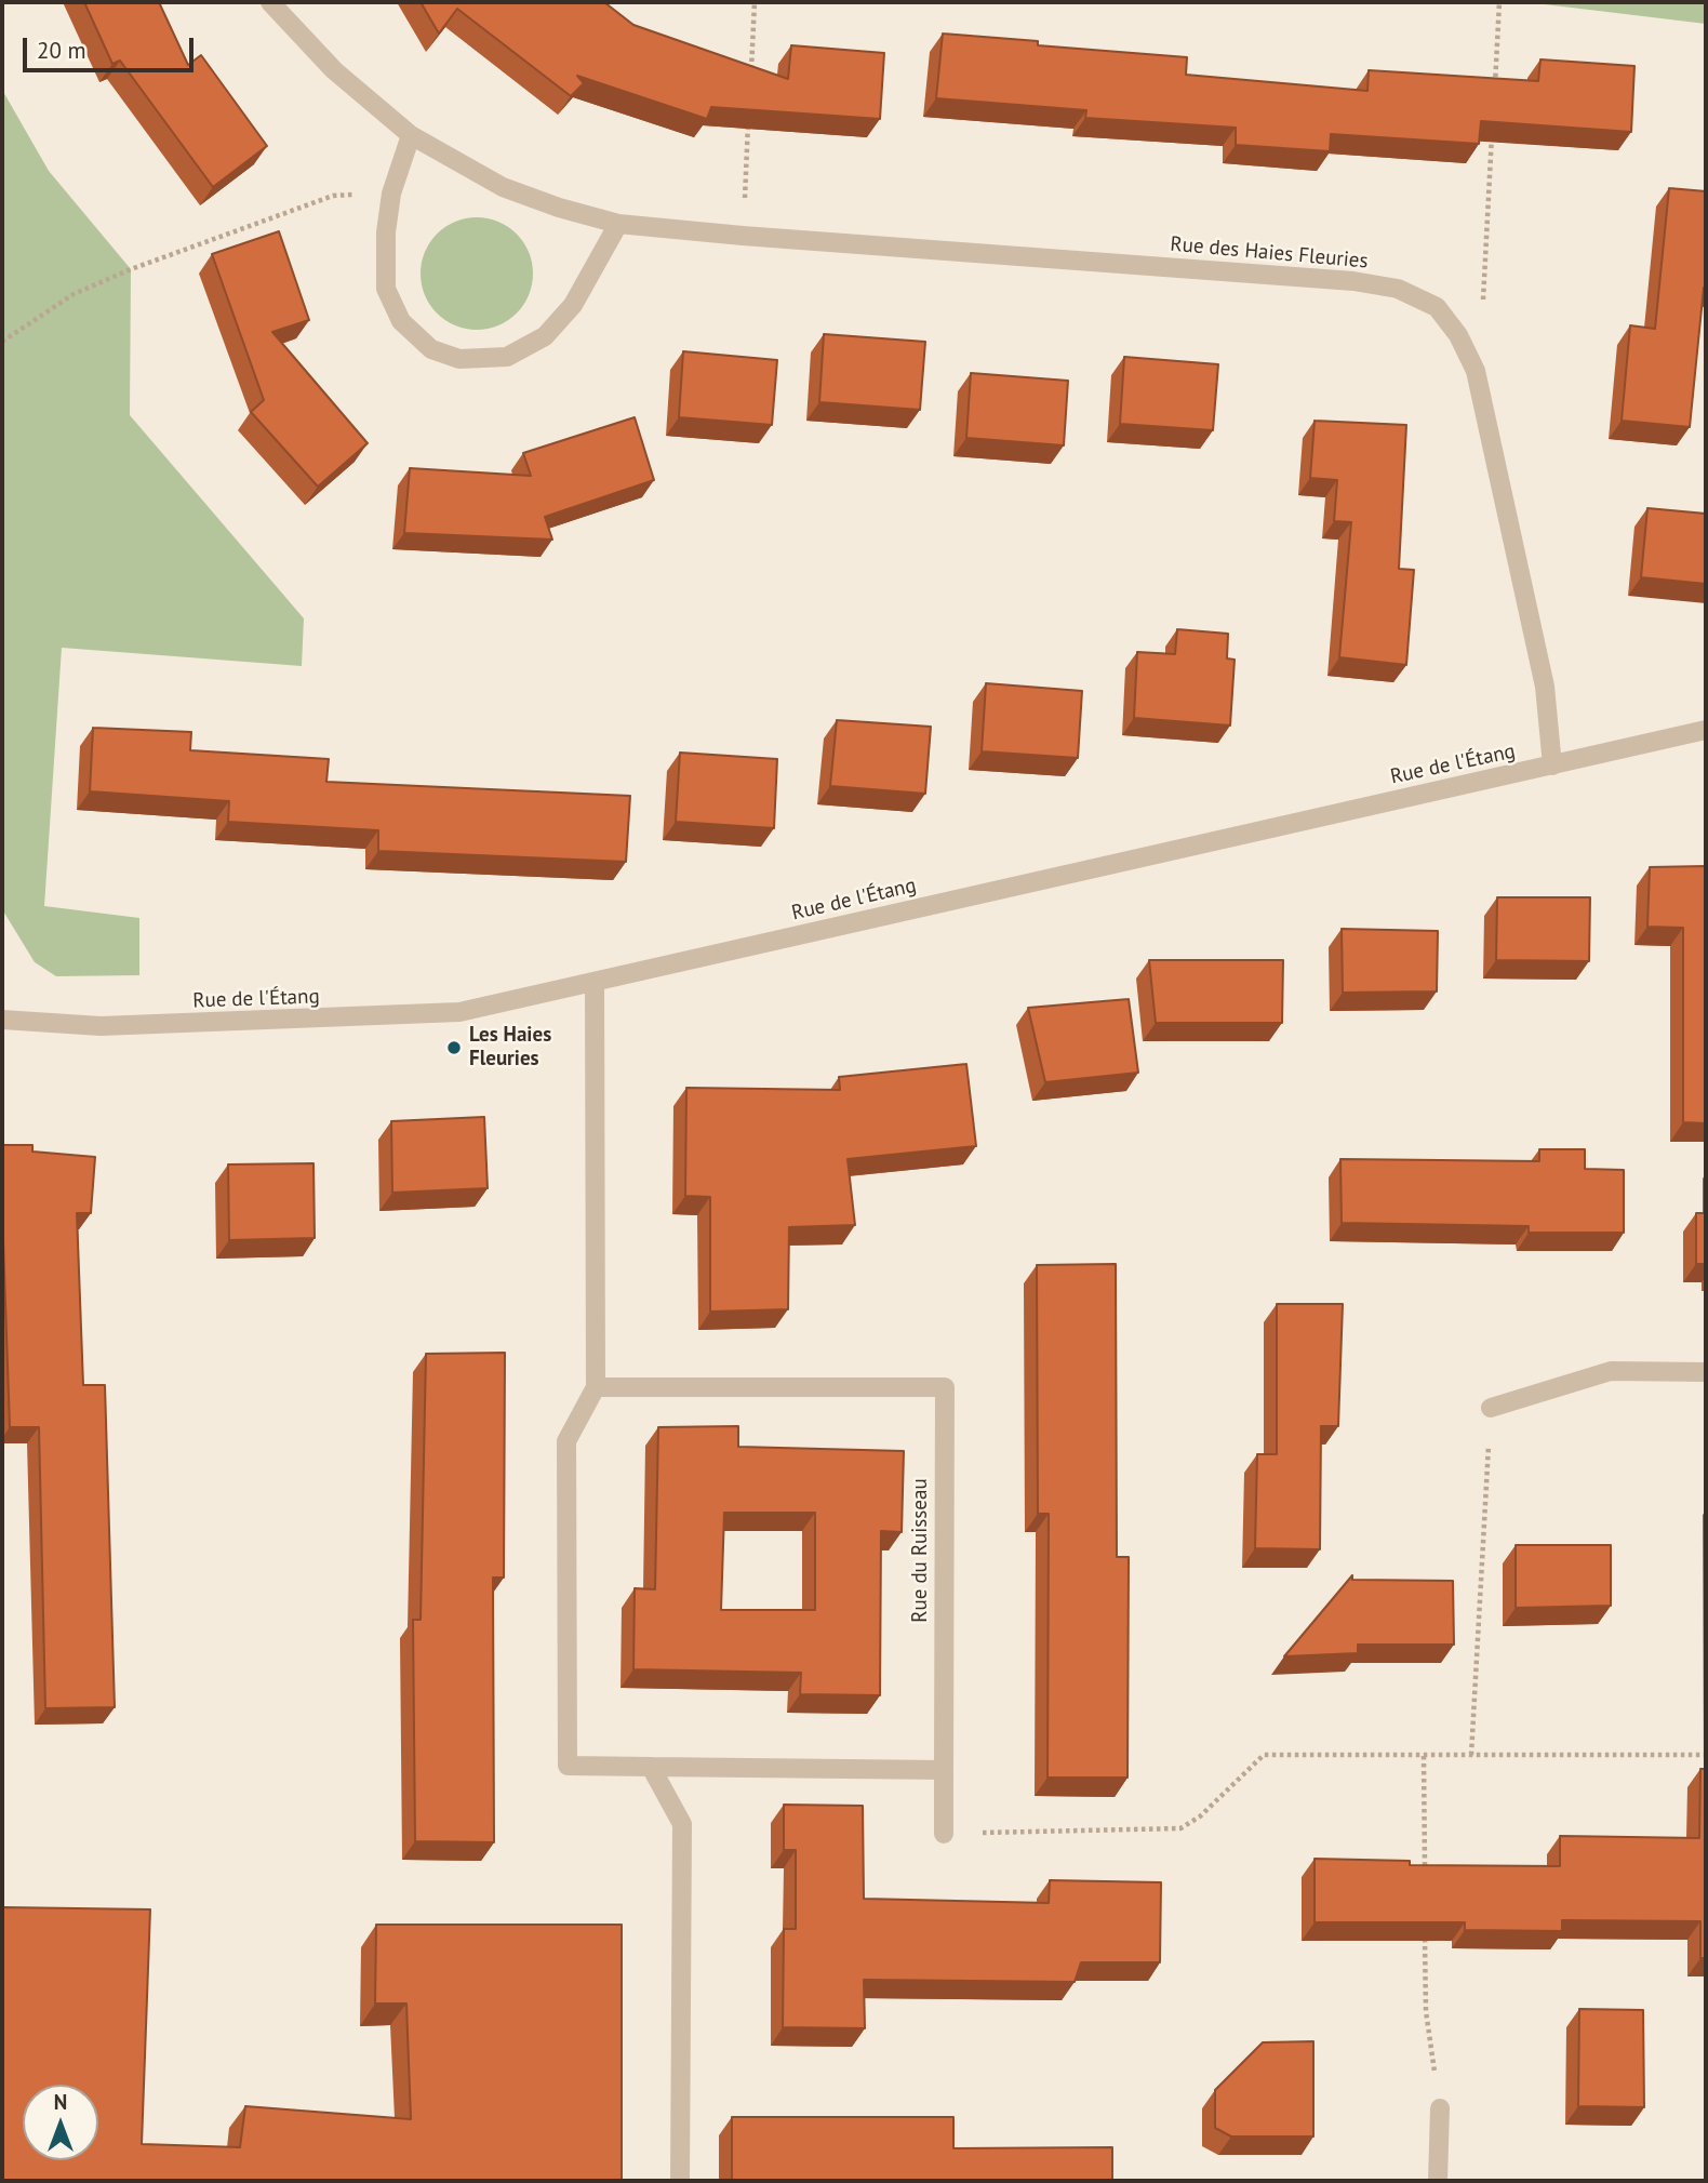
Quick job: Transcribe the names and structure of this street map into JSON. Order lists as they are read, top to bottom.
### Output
{
  "streets": {
    "street": ["Rue des Haies Fleuries", "Rue de l'Étang", "Rue du Ruisseau"]
  },
  "crossings": [
    ["Rue des Haies Fleuries", "Rue de l'Étang"]
  ],
  "places": ["Les Haies Fleuries"],
  "scale_bar": "20 m",
  "north": "top"
}
